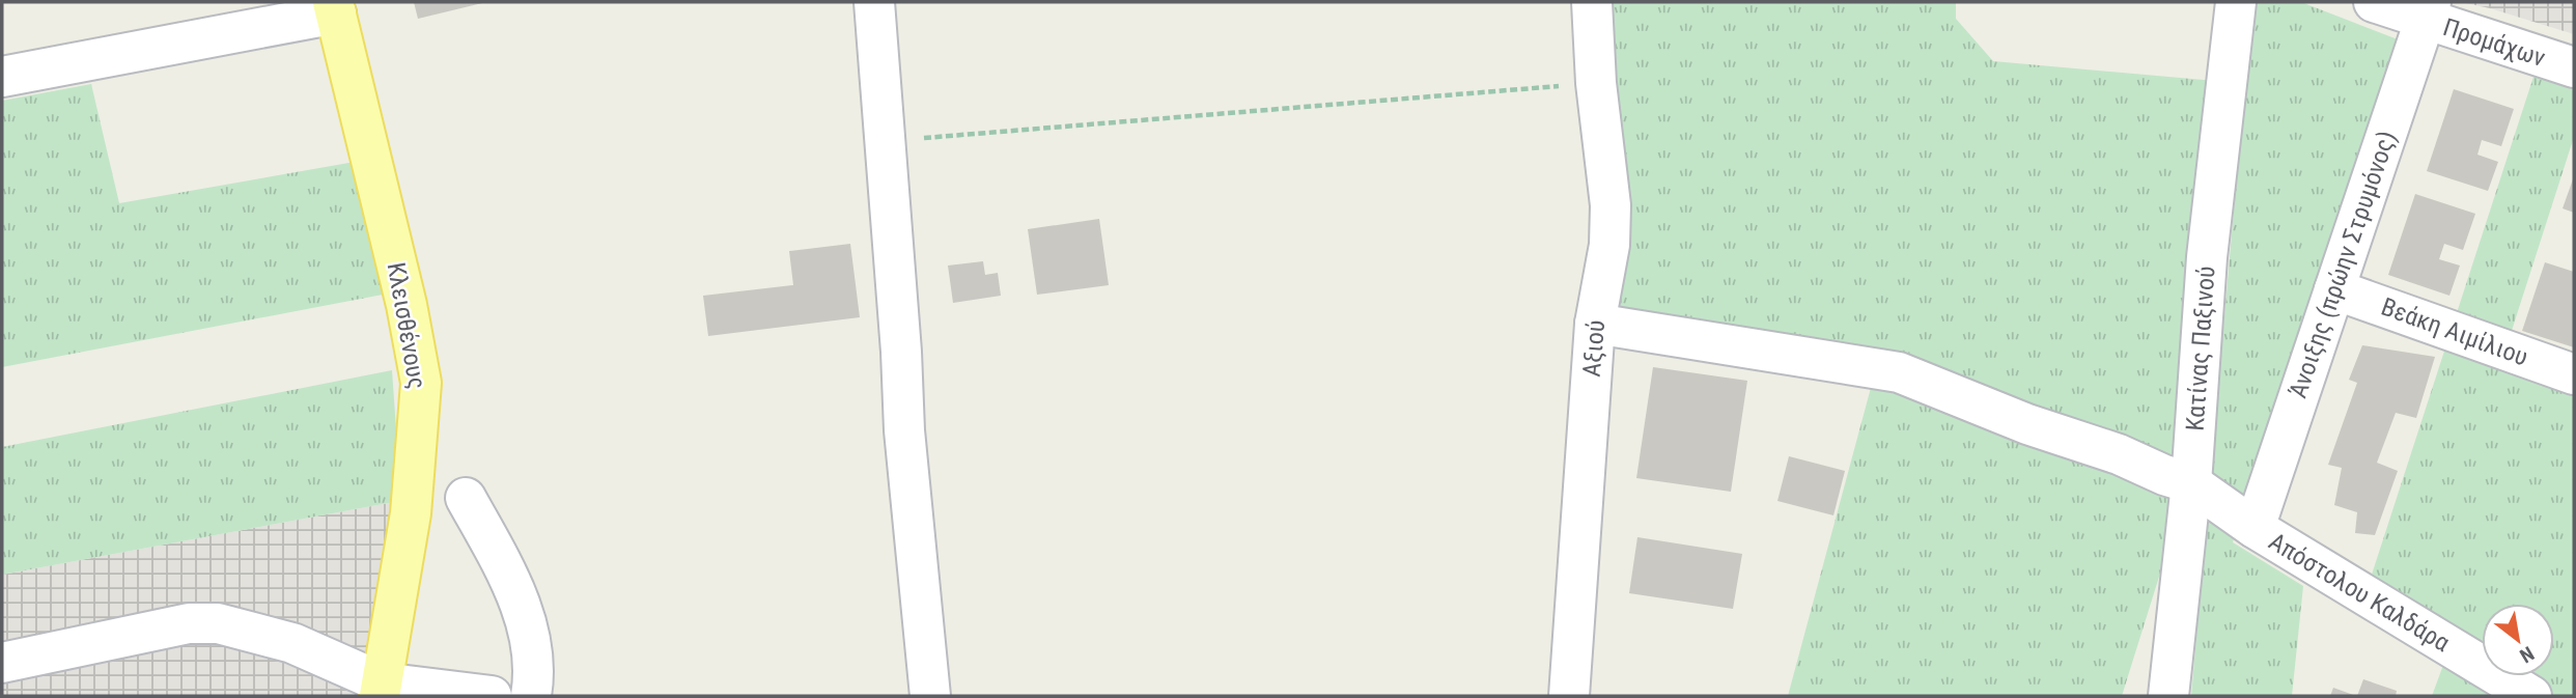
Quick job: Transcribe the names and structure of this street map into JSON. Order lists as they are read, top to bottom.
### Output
{
  "streets": {
    "main road": ["Κλεισθένους"],
    "street": [
      "Προμάχων",
      "Άνοιξης (πρώην Στρυμόνος)",
      "Βεάκη Αιμίλιου",
      "Αξιού",
      "Κατίνας Παξινού",
      "Απόστολου Καλδάρα"
    ]
  },
  "crossings": [
    ["Προμάχων", "Άνοιξης (πρώην Στρυμόνος)"],
    ["Άνοιξης (πρώην Στρυμόνος)", "Βεάκη Αιμίλιου"],
    ["Άνοιξης (πρώην Στρυμόνος)", "Απόστολου Καλδάρα"],
    ["Αξιού", "Απόστολου Καλδάρα"],
    ["Κατίνας Παξινού", "Απόστολου Καλδάρα"]
  ],
  "north": "bottom right"
}
